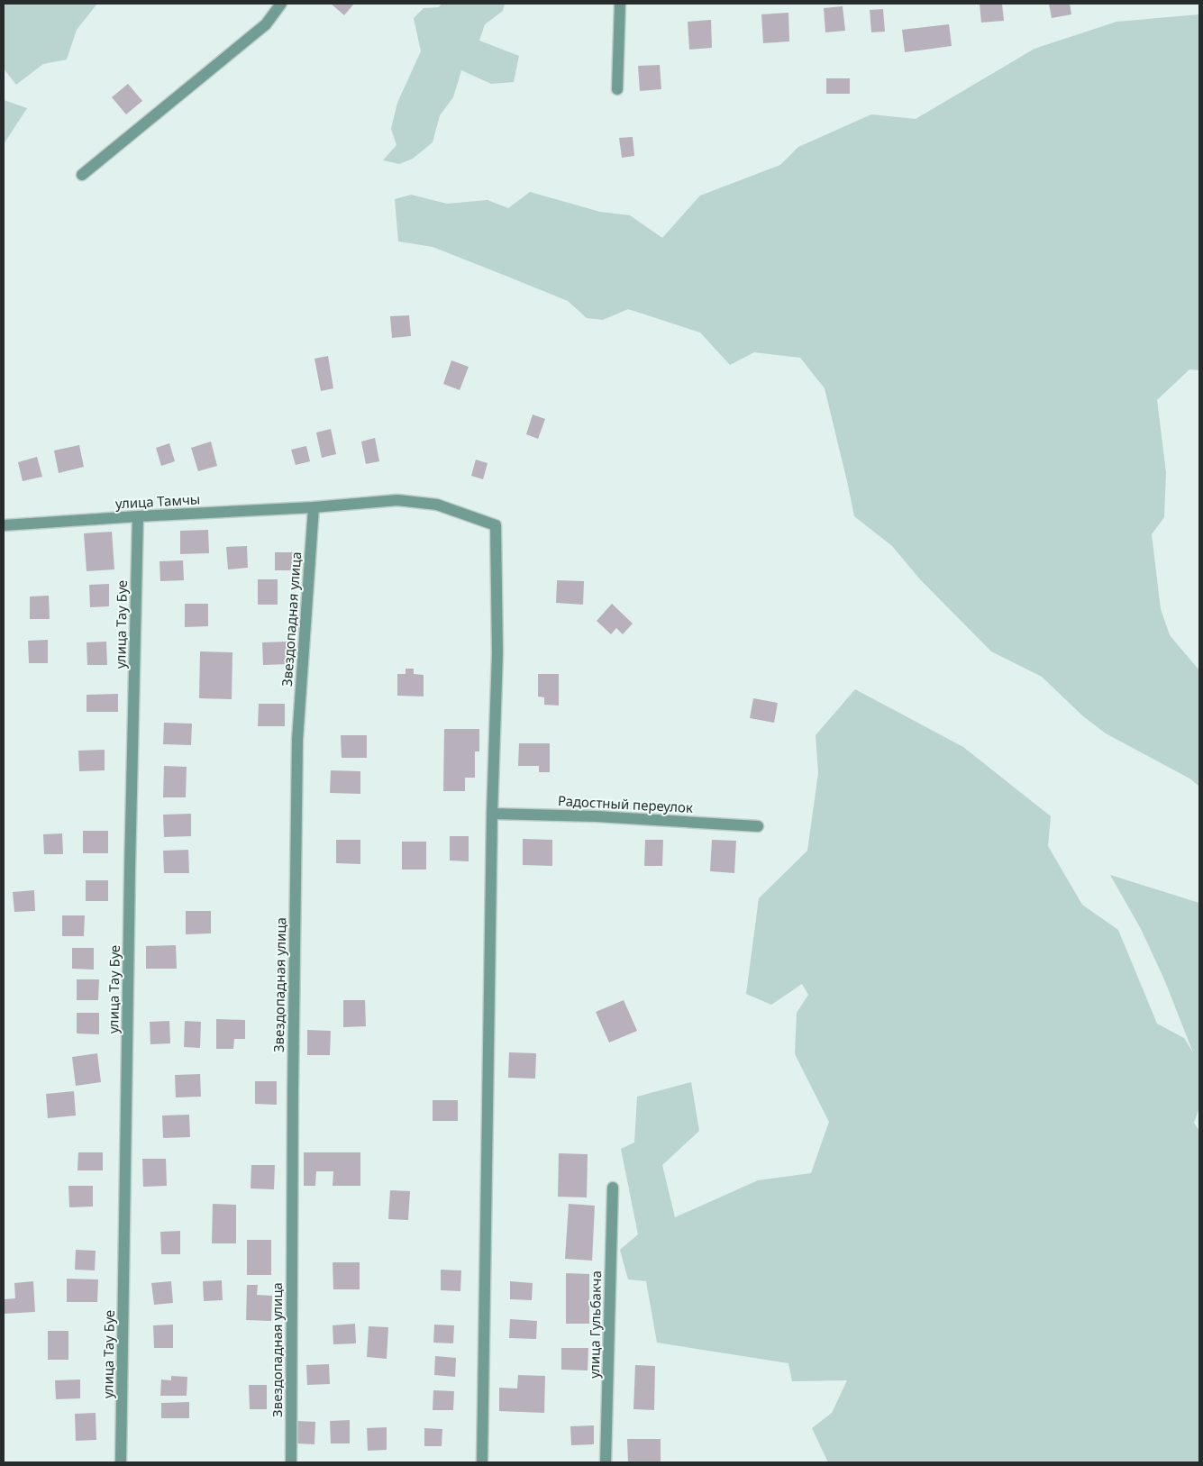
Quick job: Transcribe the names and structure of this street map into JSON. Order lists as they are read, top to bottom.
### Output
{
  "streets": {
    "street": [
      "улица Тамчы",
      "Звездопадная улица",
      "улица Тау Буе",
      "Радостный переулок",
      "улица Гульбакча"
    ]
  },
  "crossings": [
    ["улица Тамчы", "Звездопадная улица"],
    ["улица Тамчы", "улица Тау Буе"],
    ["улица Тамчы", "Радостный переулок"]
  ]
}
